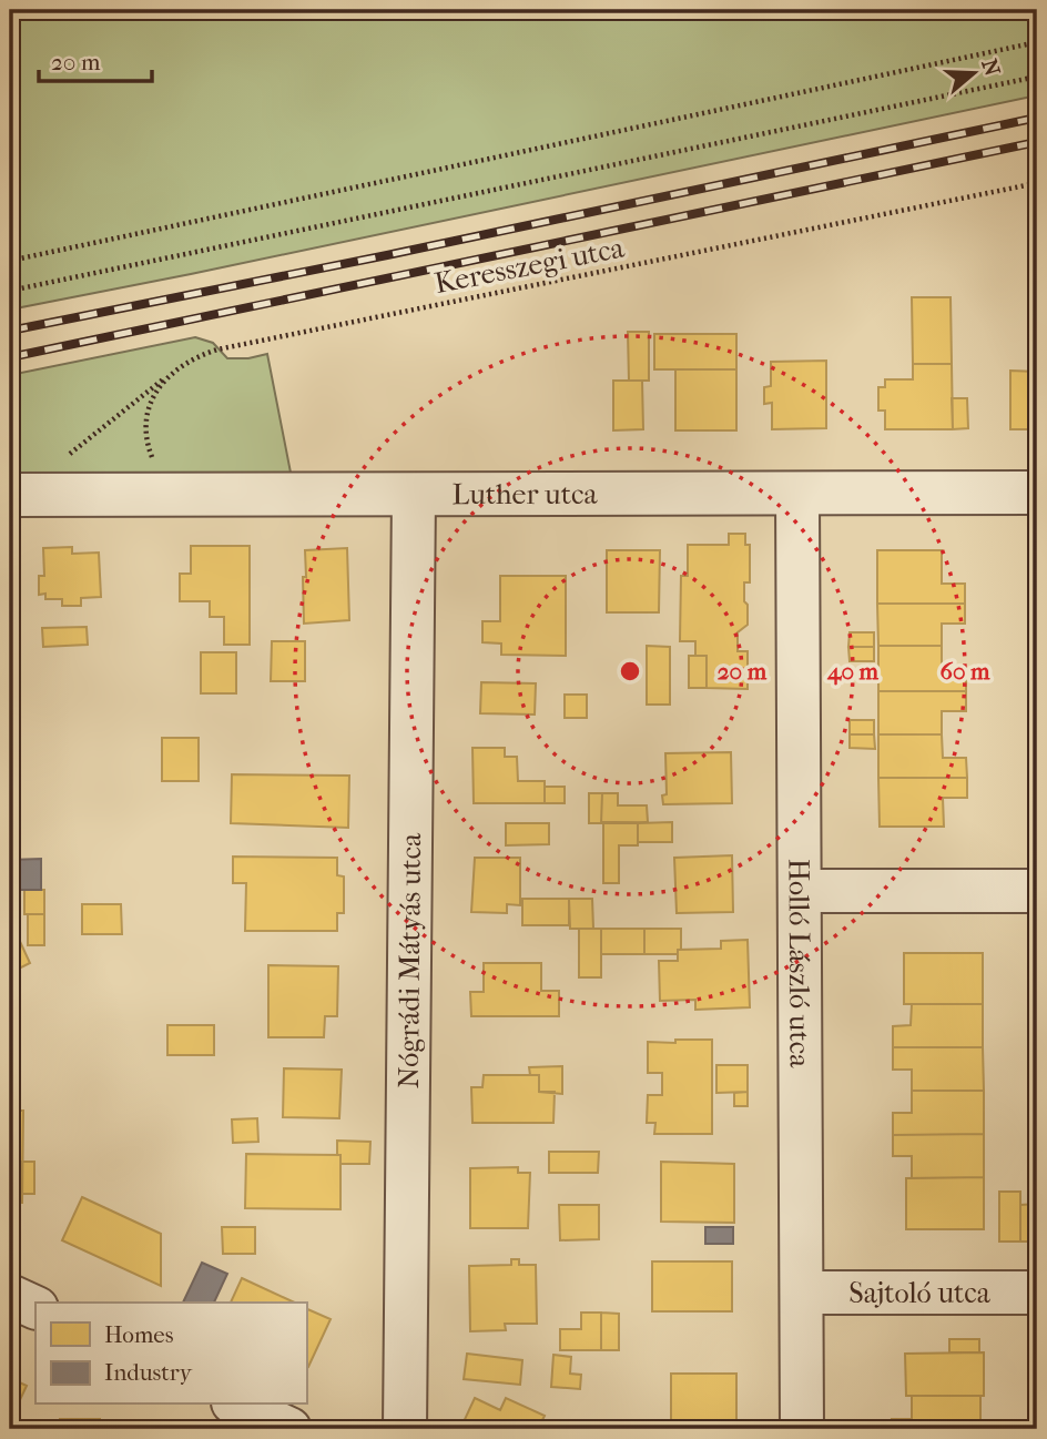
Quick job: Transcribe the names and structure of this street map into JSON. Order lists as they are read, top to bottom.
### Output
{
  "streets": {
    "street": [
      "Luther utca",
      "Nógrádi Mátyás utca",
      "Holló László utca",
      "Sajtoló utca"
    ],
    "path": ["Keresszegi utca"]
  },
  "crossings": [
    ["Keresszegi utca", "Luther utca"],
    ["Luther utca", "Nógrádi Mátyás utca"],
    ["Luther utca", "Holló László utca"],
    ["Holló László utca", "Sajtoló utca"]
  ],
  "legend": ["Homes", "Industry"],
  "scale_bar": "20 m",
  "north": "right",
  "rings": ["20 m", "40 m", "60 m"]
}
